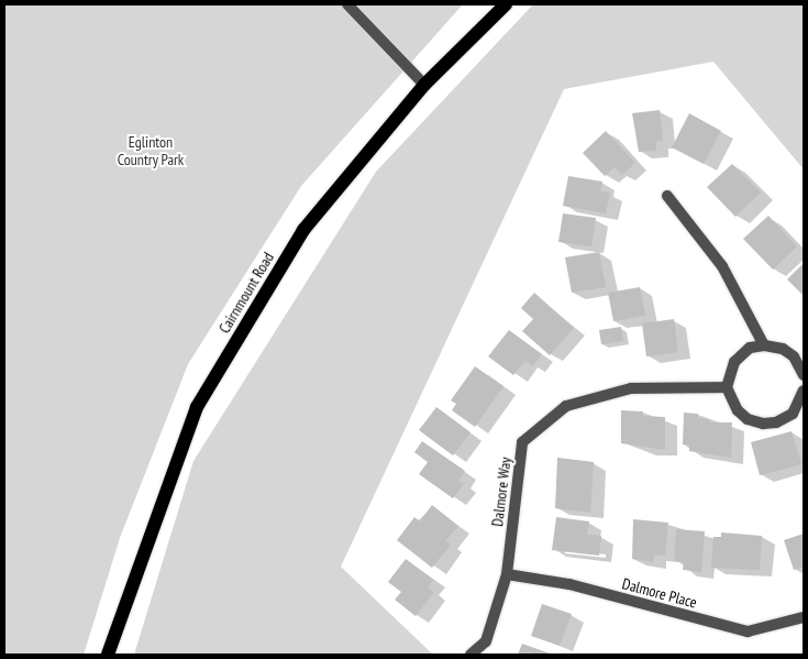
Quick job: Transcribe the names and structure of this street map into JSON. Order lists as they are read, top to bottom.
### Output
{
  "streets": {
    "main road": ["Cairnmount Road"],
    "street": ["Dalmore Way", "Dalmore Place"]
  },
  "crossings": [
    ["Dalmore Way", "Dalmore Place"]
  ],
  "parks": ["Eglinton Country Park"]
}
